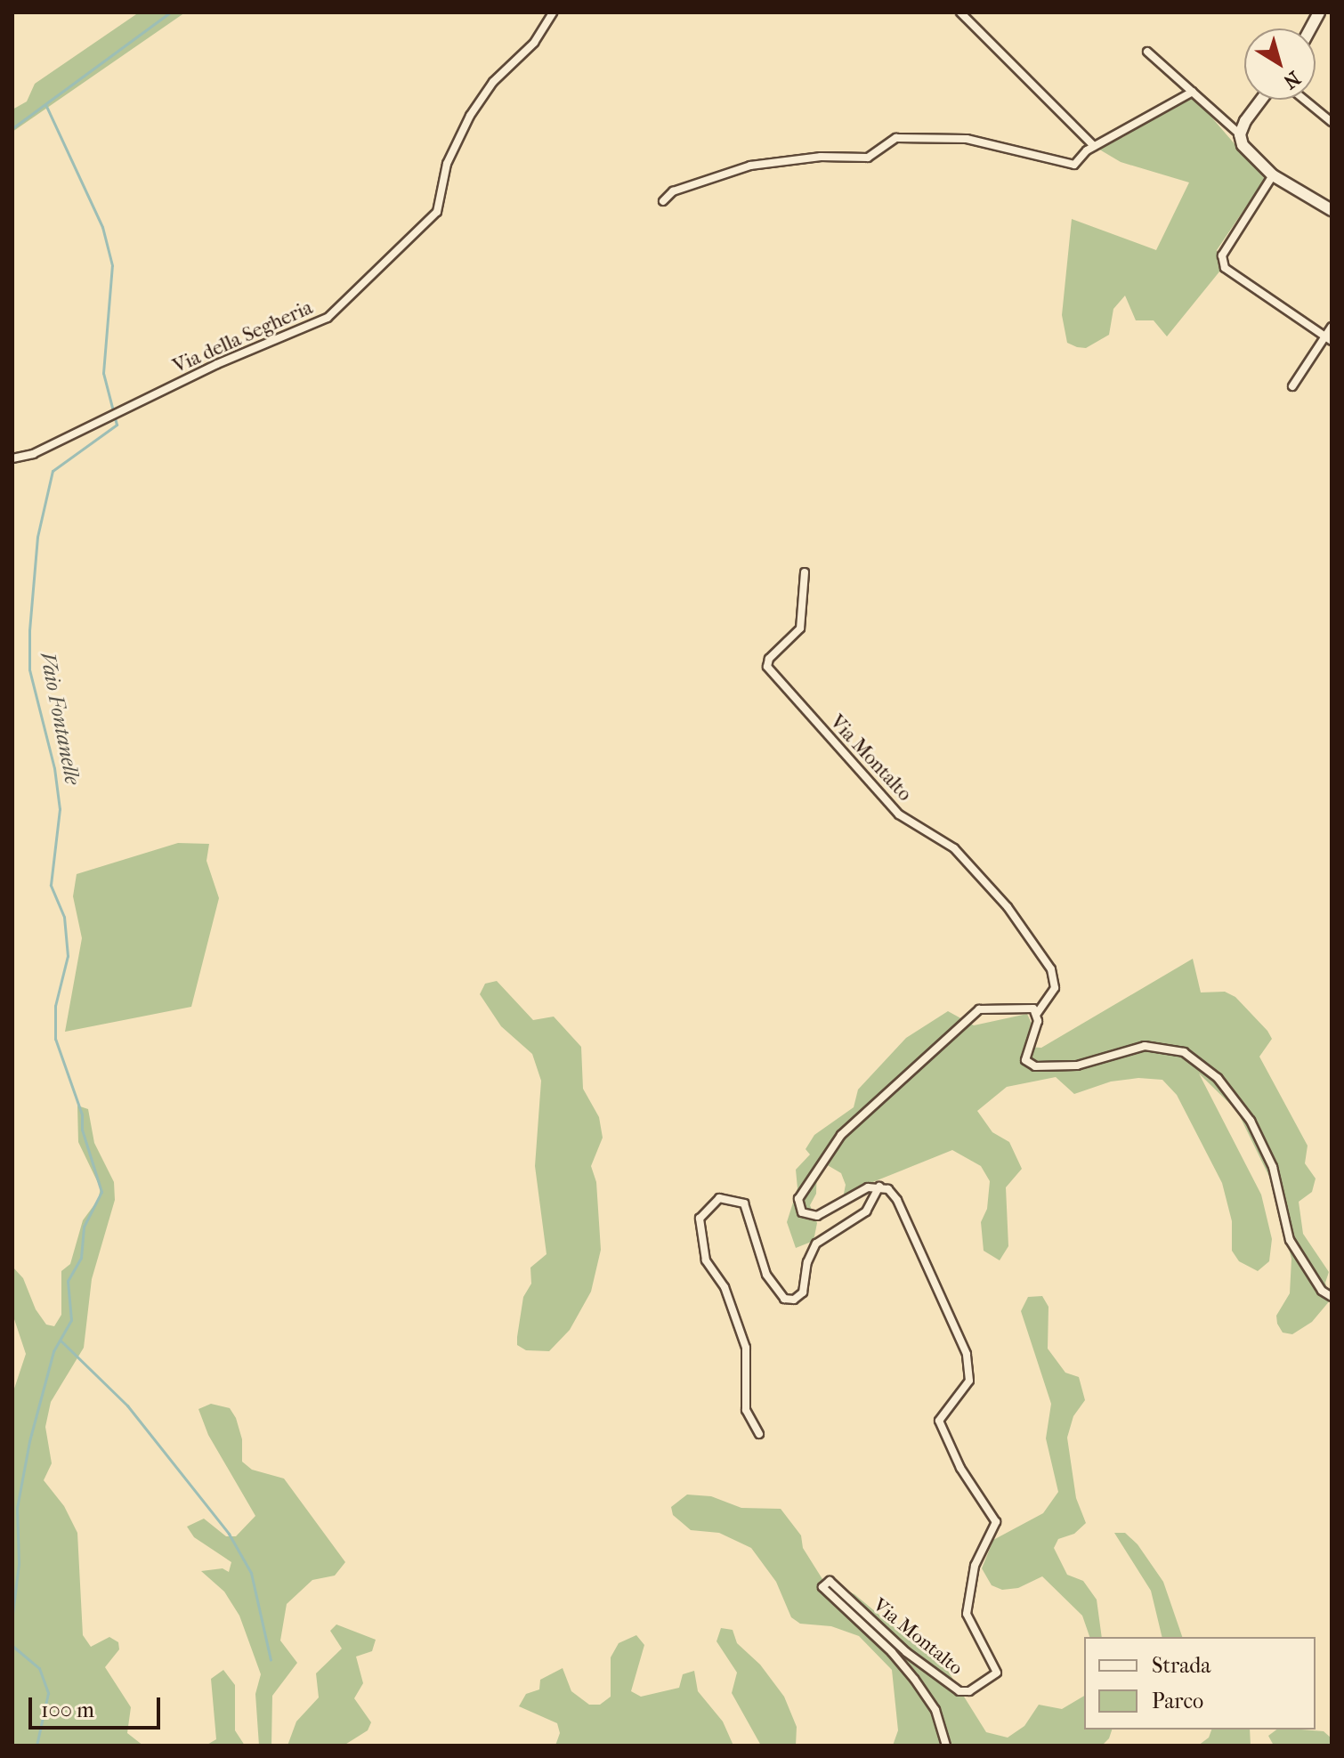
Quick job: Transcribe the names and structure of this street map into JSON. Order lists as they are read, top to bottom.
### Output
{
  "streets": {
    "street": ["Via della Segheria", "Via Montalto"]
  },
  "water": ["Vaio Fontanelle"],
  "legend": ["Strada", "Parco"],
  "scale_bar": "100 m",
  "north": "bottom right"
}
